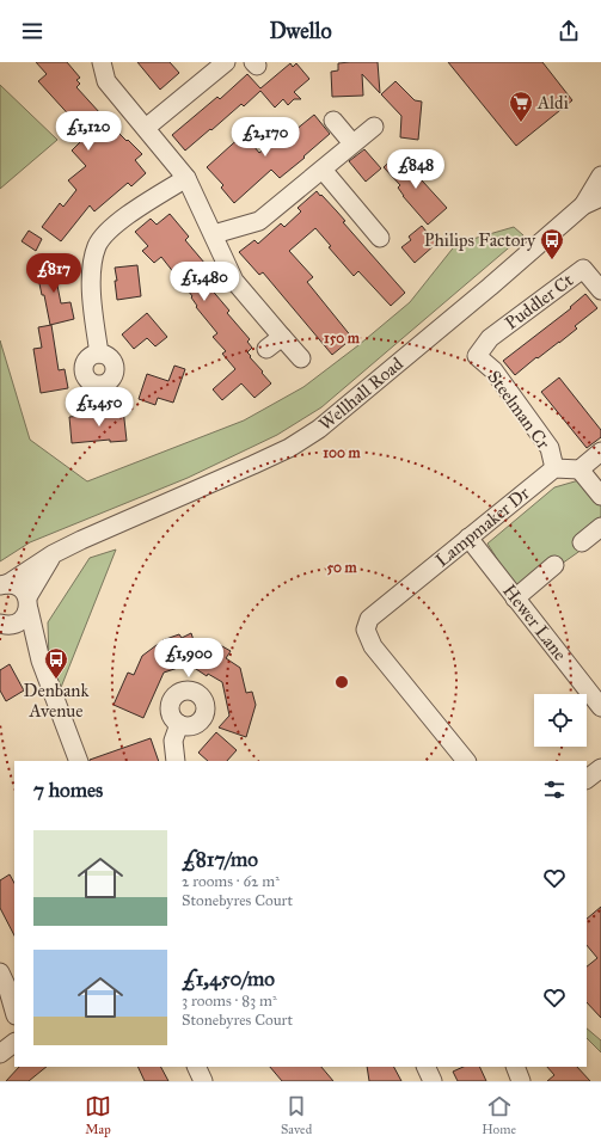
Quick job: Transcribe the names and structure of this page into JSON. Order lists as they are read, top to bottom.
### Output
{
  "streets": {
    "street": [
      "Puddler Ct",
      "Wellhall Road",
      "Steelman Cr",
      "Lampmaker Dr",
      "Hewer Lane"
    ]
  },
  "crossings": [
    ["Puddler Ct", "Steelman Cr"],
    ["Steelman Cr", "Lampmaker Dr"],
    ["Lampmaker Dr", "Hewer Lane"]
  ],
  "places": {
    "supermarket": ["Aldi"],
    "bus stop": ["Philips Factory", "Denbank Avenue"]
  },
  "page": {
    "header": "Dwello",
    "price": [
      "£1,120",
      "£2,170",
      "£848",
      "£817",
      "£1,480",
      "£1,450",
      "£1,900"
    ],
    "heading": "7 homes",
    "list": [
      {
        "name": "£817/mo",
        "note": "2 rooms · 62 m² · Stonebyres Court"
      },
      {
        "name": "£1,450/mo",
        "note": "3 rooms · 83 m² · Stonebyres Court"
      }
    ],
    "tabs": ["Map", "Saved", "Home"]
  },
  "rings": ["150 m", "100 m", "50 m"]
}
